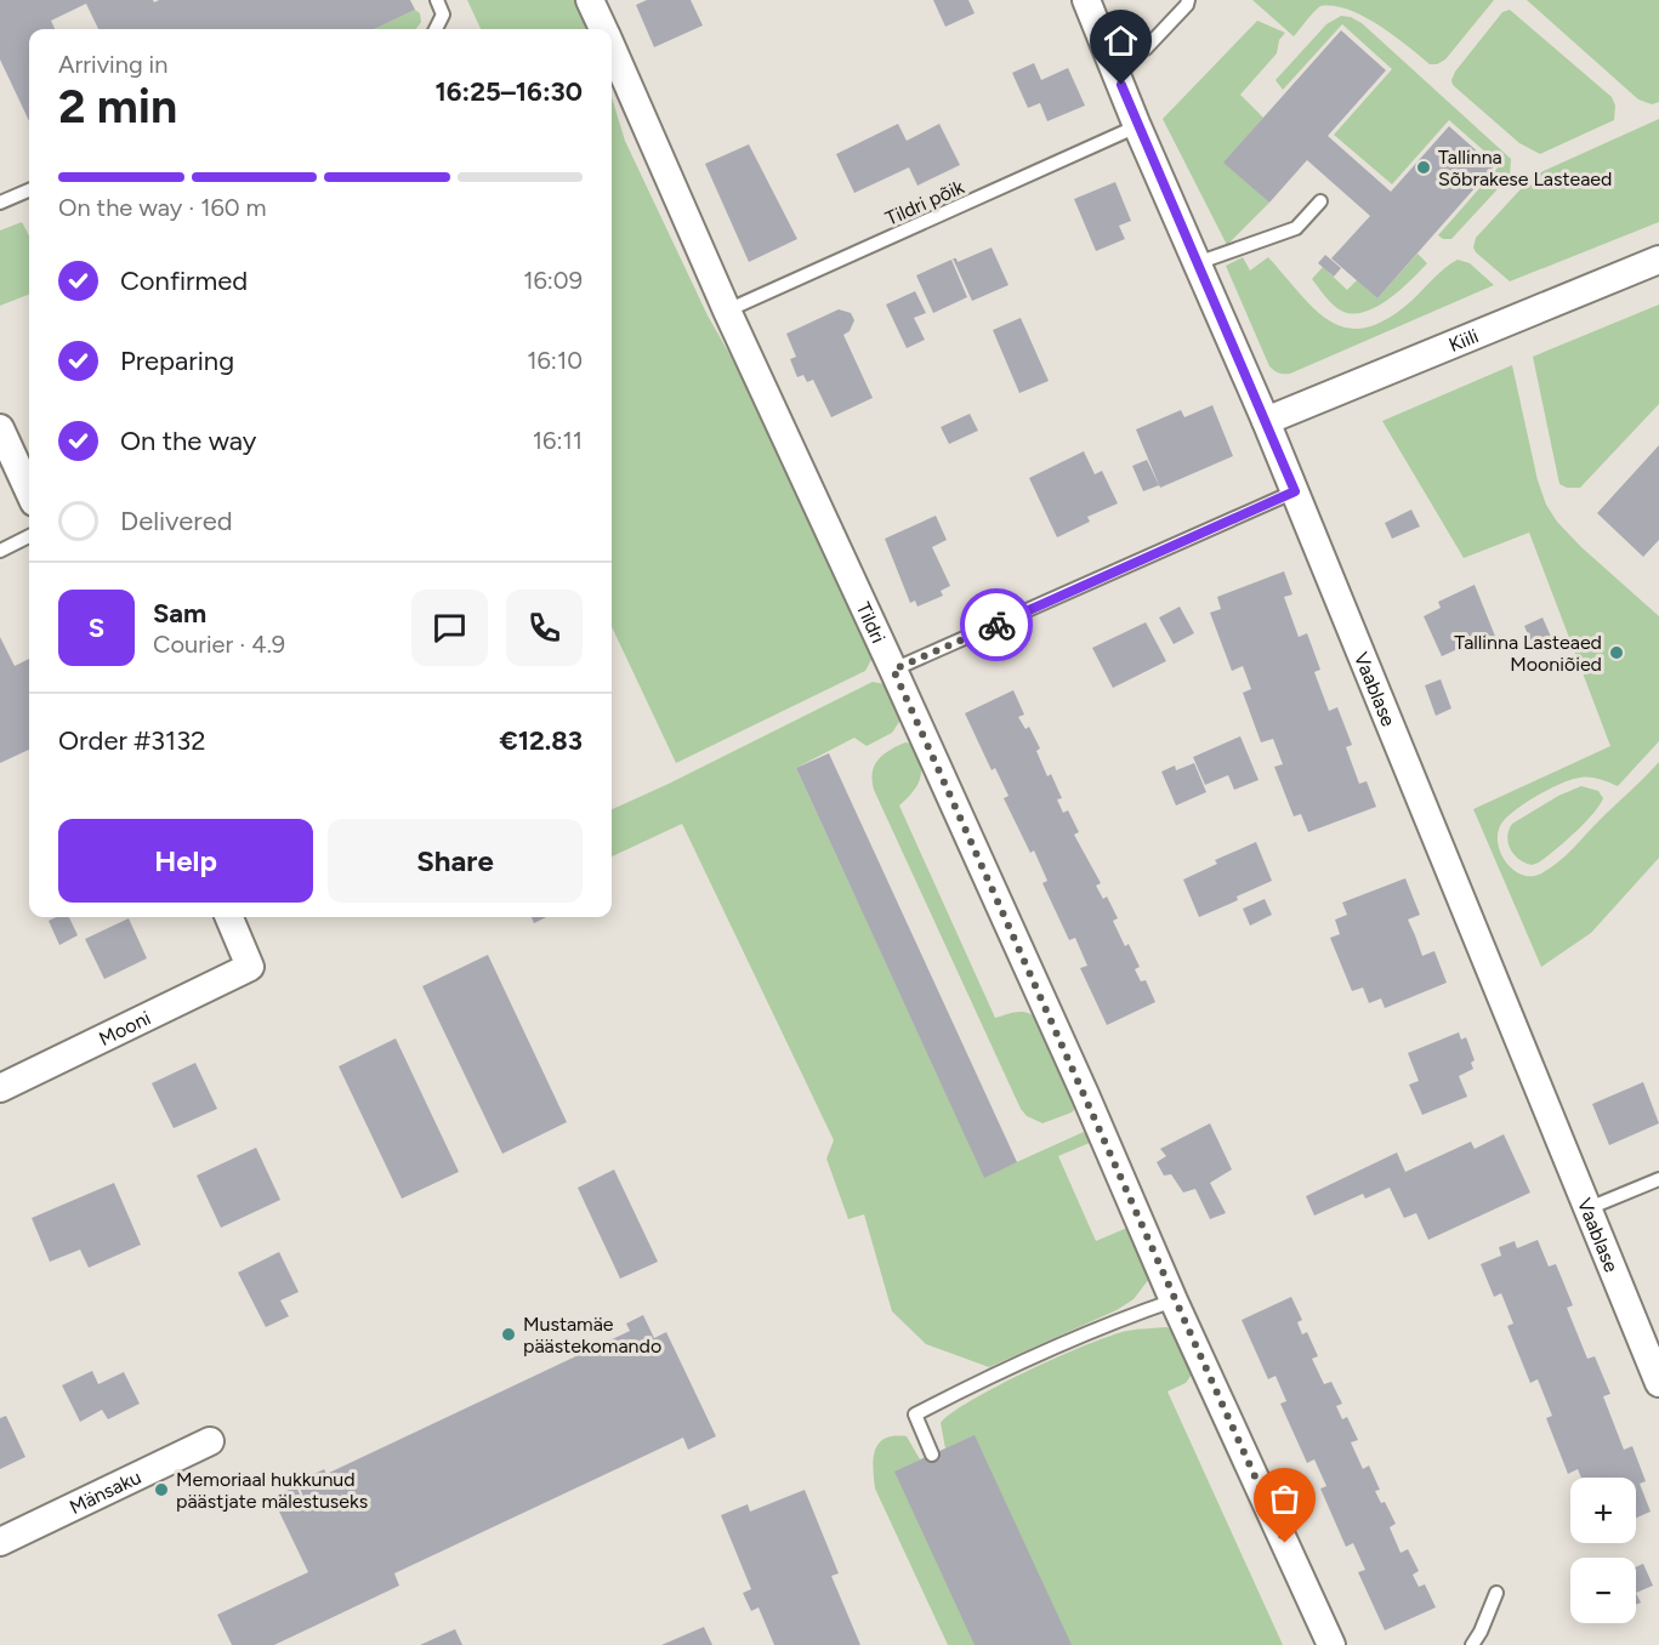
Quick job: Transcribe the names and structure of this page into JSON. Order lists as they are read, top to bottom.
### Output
{
  "streets": {
    "street": [
      "Kiili",
      "Tildri",
      "Vaablase",
      "Mooni",
      "Mänsaku"
    ],
    "lane": ["Tildri põik"]
  },
  "crossings": [
    ["Tildri põik", "Tildri"],
    ["Tildri põik", "Vaablase"],
    ["Kiili", "Vaablase"]
  ],
  "places": [
    "Tallinna Sõbrakese Lasteaed",
    "Tallinna Lasteaed Mooniõied",
    "Mustamäe päästekomando",
    "Memoriaal hukkunud päästjate mälestuseks"
  ],
  "page": {
    "heading": ["2 min", "Arriving in", "16:25–16:30"],
    "panel": [
      "Sam",
      "Courier · 4.9",
      "Order #3132",
      "€12.83"
    ],
    "bar": "On the way · 160 m",
    "list": [
      ["Confirmed", "16:09"],
      ["Preparing", "16:10"],
      ["On the way", "16:11"],
      "Delivered"
    ],
    "round": "S",
    "buttons": ["Help", "Share"],
    "map_buttons": ["+", "−"]
  }
}
